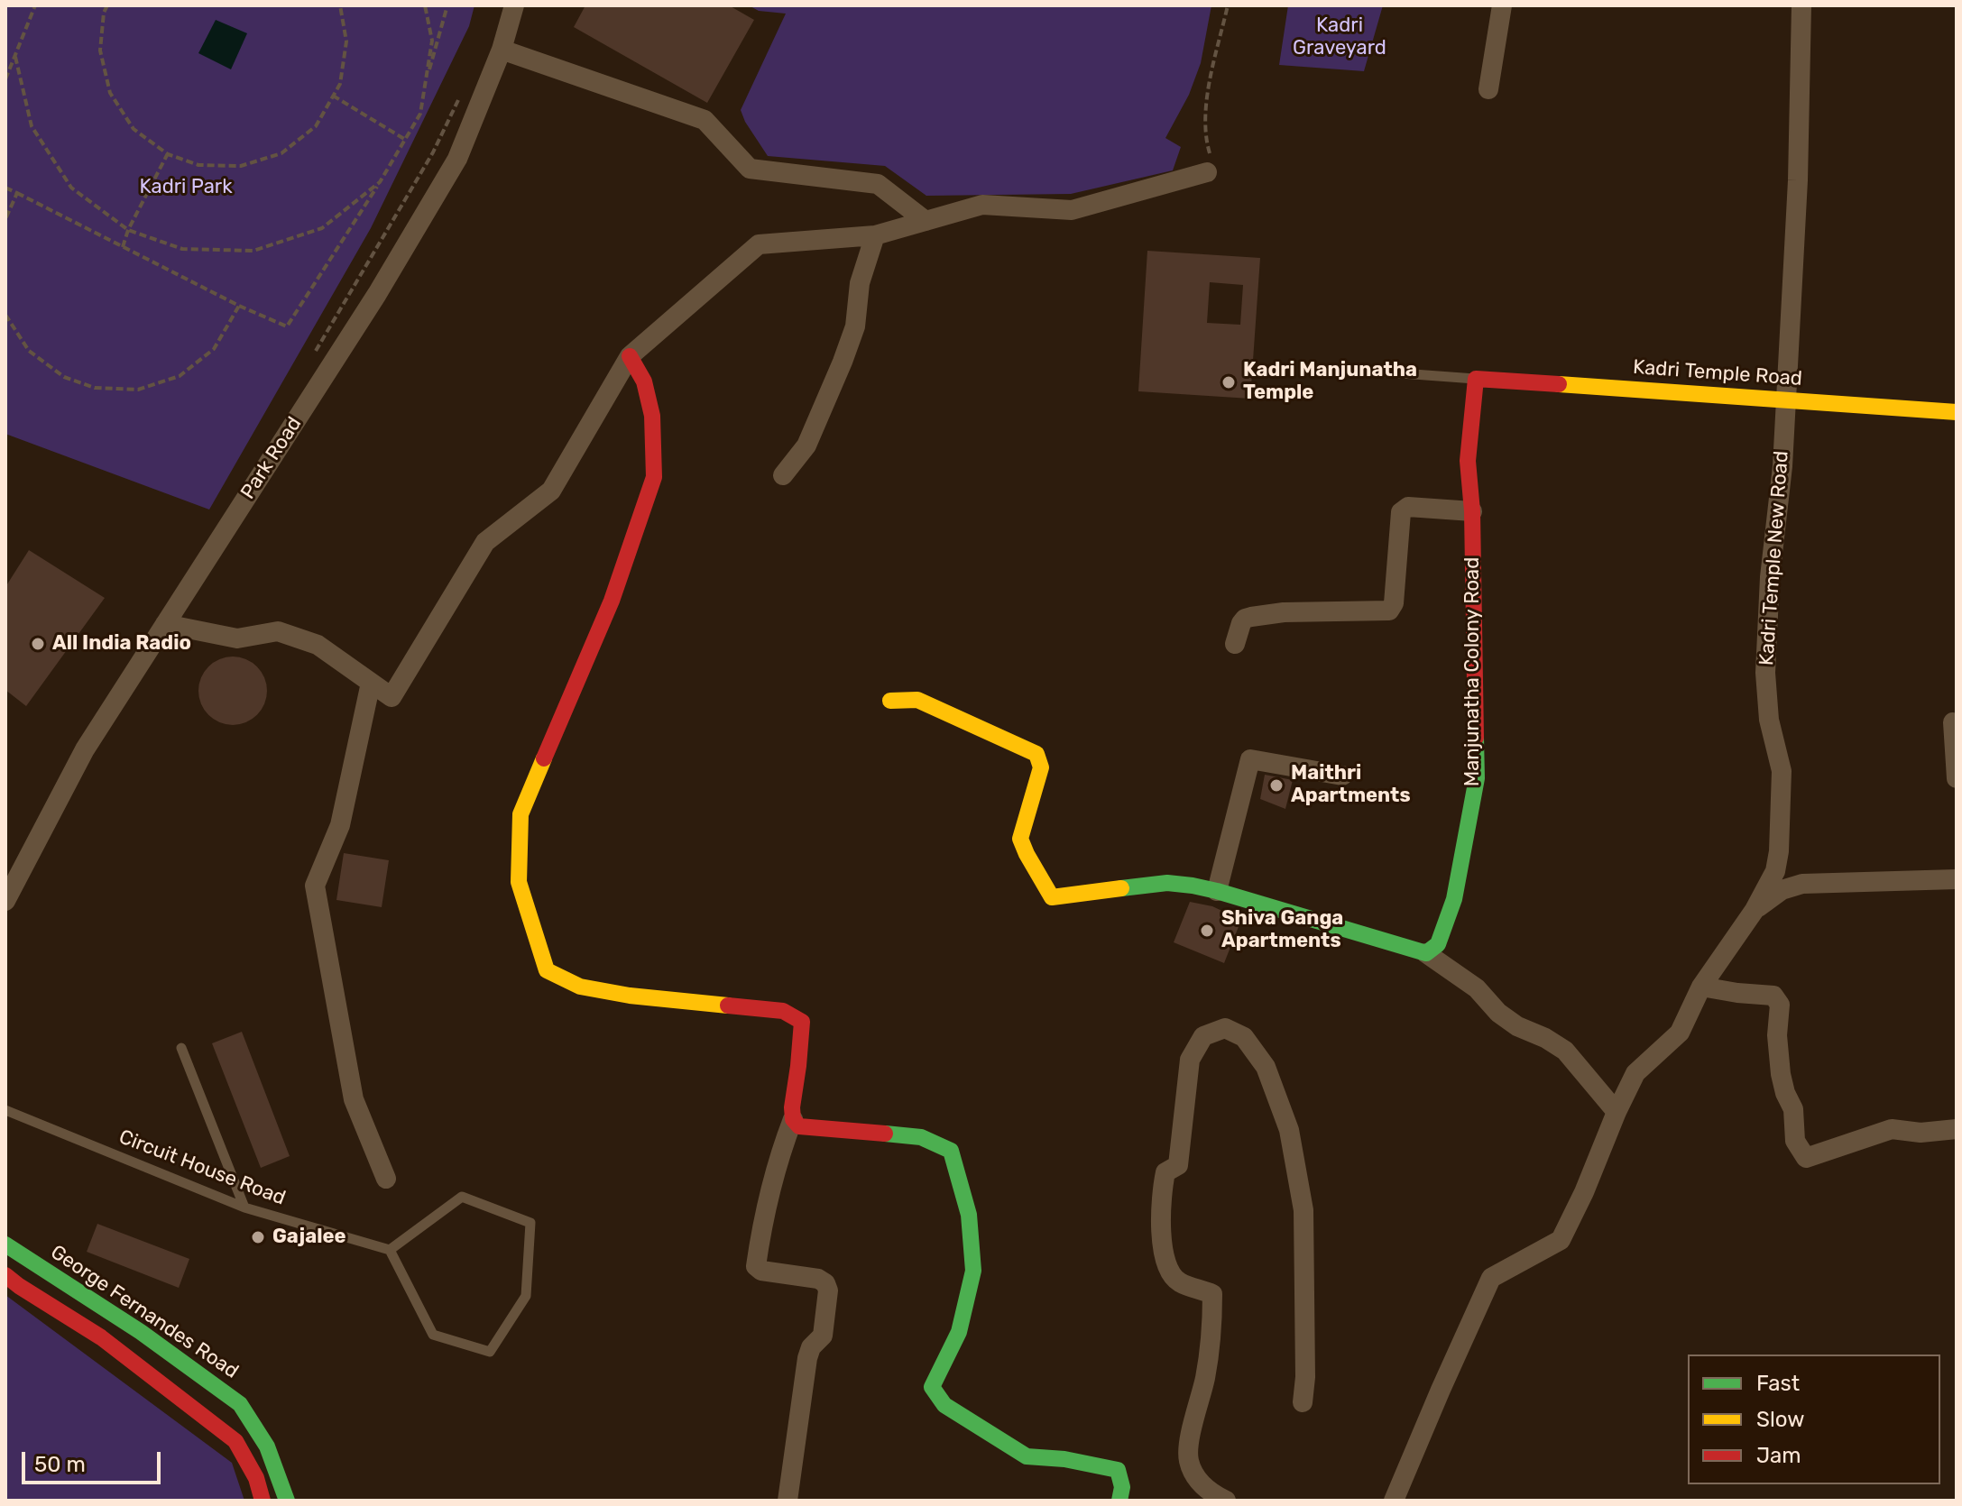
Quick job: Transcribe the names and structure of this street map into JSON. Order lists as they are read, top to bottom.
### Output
{
  "streets": {
    "street": [
      "Kadri Temple Road",
      "Park Road",
      "Kadri Temple New Road",
      "Manjunatha Colony Road",
      "George Fernandes Road"
    ],
    "lane": ["Circuit House Road"]
  },
  "crossings": [
    ["Kadri Temple Road", "Kadri Temple New Road"],
    ["Kadri Temple Road", "Manjunatha Colony Road"]
  ],
  "parks": ["Kadri Graveyard", "Kadri Park"],
  "places": [
    "Kadri Manjunatha Temple",
    "All India Radio",
    "Maithri Apartments",
    "Shiva Ganga Apartments",
    "Gajalee"
  ],
  "legend": ["Fast", "Slow", "Jam"],
  "scale_bar": "50 m"
}
